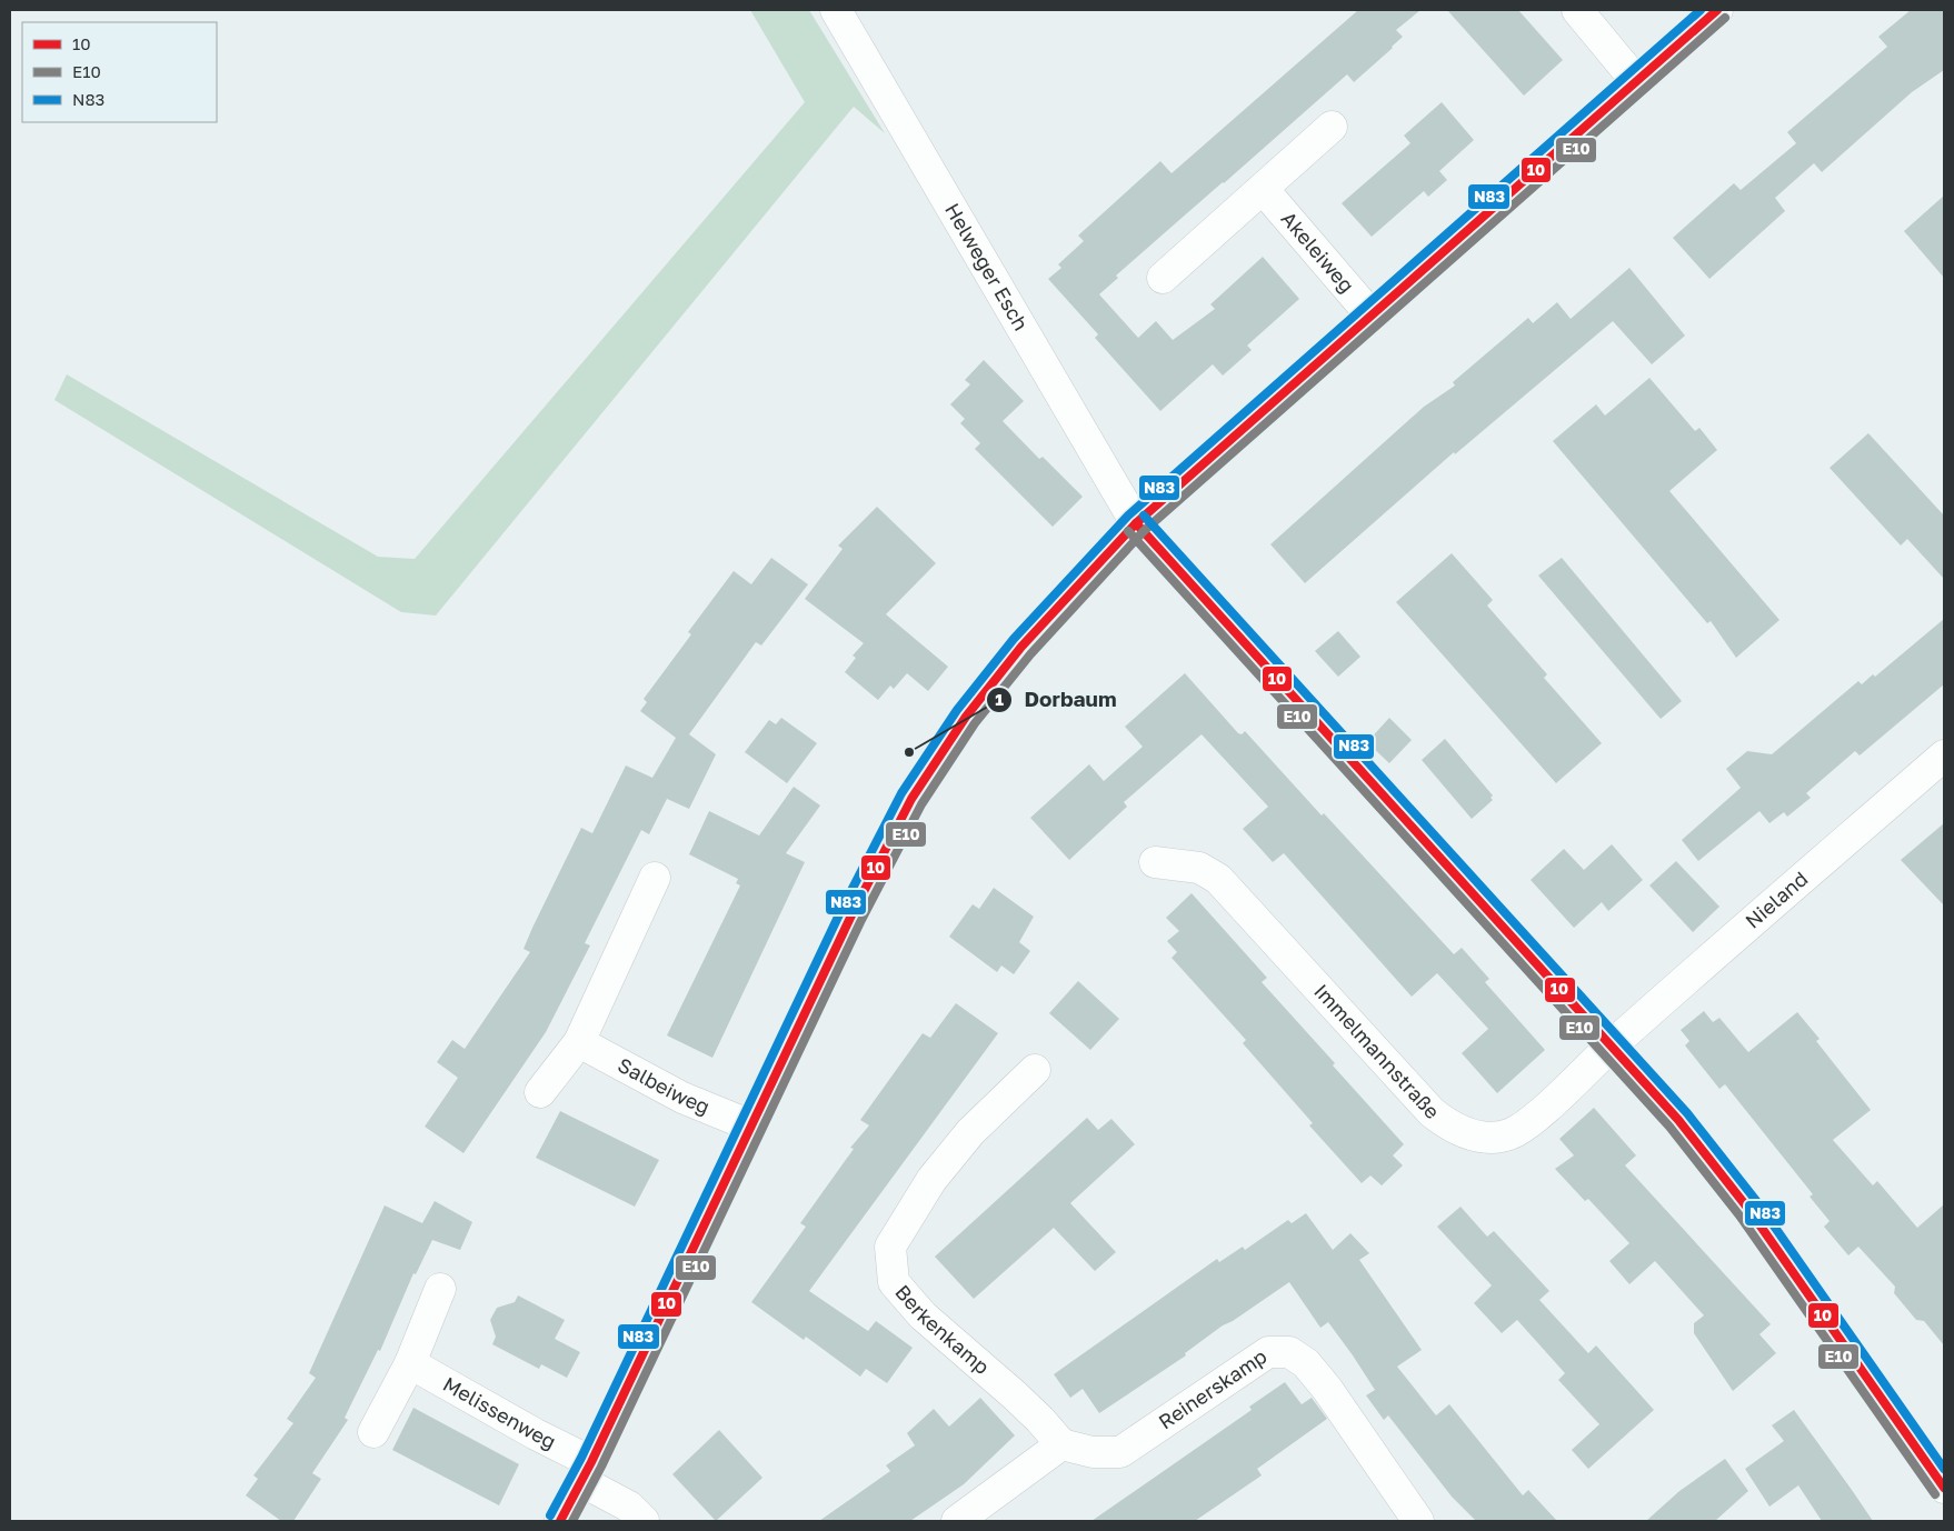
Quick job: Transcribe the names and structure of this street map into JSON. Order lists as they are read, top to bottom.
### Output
{
  "streets": {
    "street": [
      "Akeleiweg",
      "Helweger Esch",
      "Nieland",
      "Immelmannstraße",
      "Salbeiweg",
      "Berkenkamp",
      "Reinerskamp",
      "Melissenweg"
    ]
  },
  "crossings": [
    ["Nieland", "Immelmannstraße"],
    ["Berkenkamp", "Reinerskamp"]
  ],
  "places": ["Dorbaum"],
  "lines": ["transit line 10", "transit line N83", "transit line E10"],
  "legend": ["10", "E10", "N83"]
}
